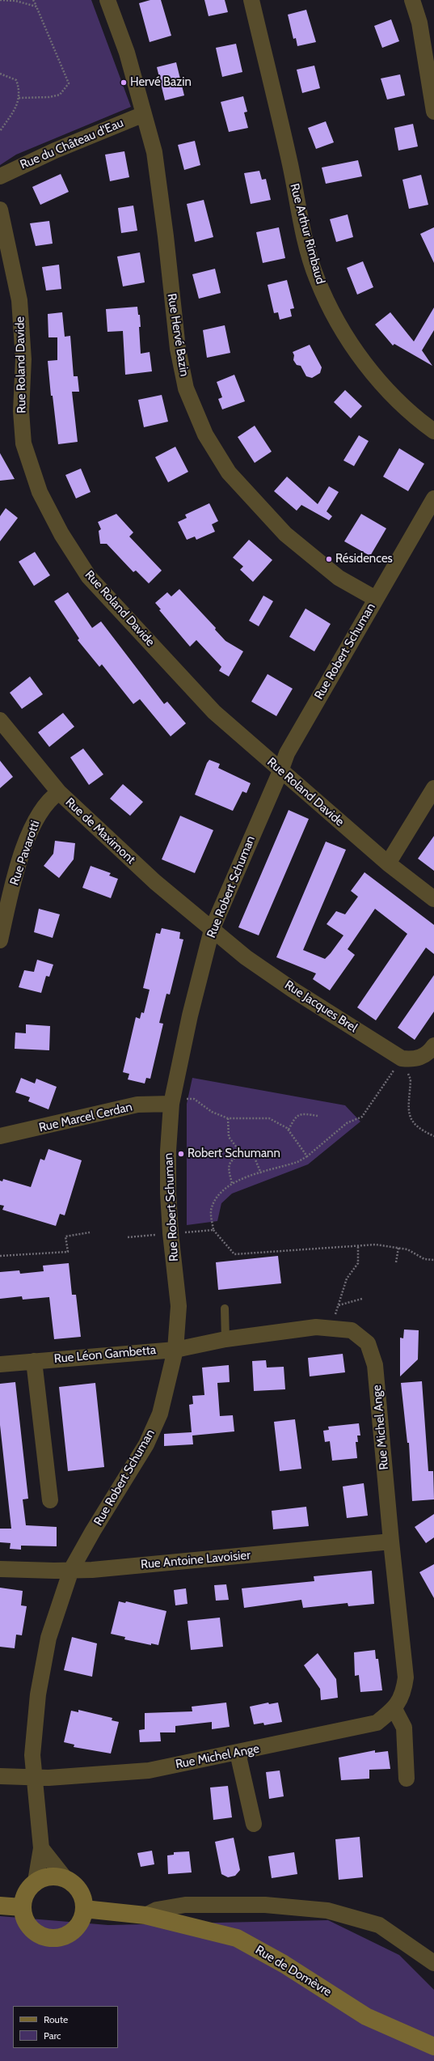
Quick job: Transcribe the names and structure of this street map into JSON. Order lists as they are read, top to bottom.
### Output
{
  "streets": {
    "street": [
      "Rue du Château d'Eau",
      "Rue Arthur Rimbaud",
      "Rue Hervé Bazin",
      "Rue Roland Davide",
      "Rue Robert Schuman",
      "Rue de Maximont",
      "Rue Pavarotti",
      "Rue Jacques Brel",
      "Rue Marcel Cerdan",
      "Rue Léon Gambetta",
      "Rue Michel Ange",
      "Rue Antoine Lavoisier",
      "Rue de Domèvre"
    ]
  },
  "crossings": [
    ["Rue du Château d'Eau", "Rue Hervé Bazin"],
    ["Rue Hervé Bazin", "Rue Robert Schuman"],
    ["Rue Roland Davide", "Rue Robert Schuman"],
    ["Rue Robert Schuman", "Rue de Maximont"],
    ["Rue Robert Schuman", "Rue Jacques Brel"],
    ["Rue Robert Schuman", "Rue Marcel Cerdan"],
    ["Rue Robert Schuman", "Rue Léon Gambetta"],
    ["Rue Robert Schuman", "Rue Michel Ange"],
    ["Rue Robert Schuman", "Rue Antoine Lavoisier"],
    ["Rue Robert Schuman", "Rue de Domèvre"],
    ["Rue de Maximont", "Rue Pavarotti"],
    ["Rue de Maximont", "Rue Jacques Brel"],
    ["Rue Léon Gambetta", "Rue Michel Ange"],
    ["Rue Michel Ange", "Rue Antoine Lavoisier"]
  ],
  "places": ["Hervé Bazin", "Résidences", "Robert Schumann"],
  "legend": ["Route", "Parc"]
}
